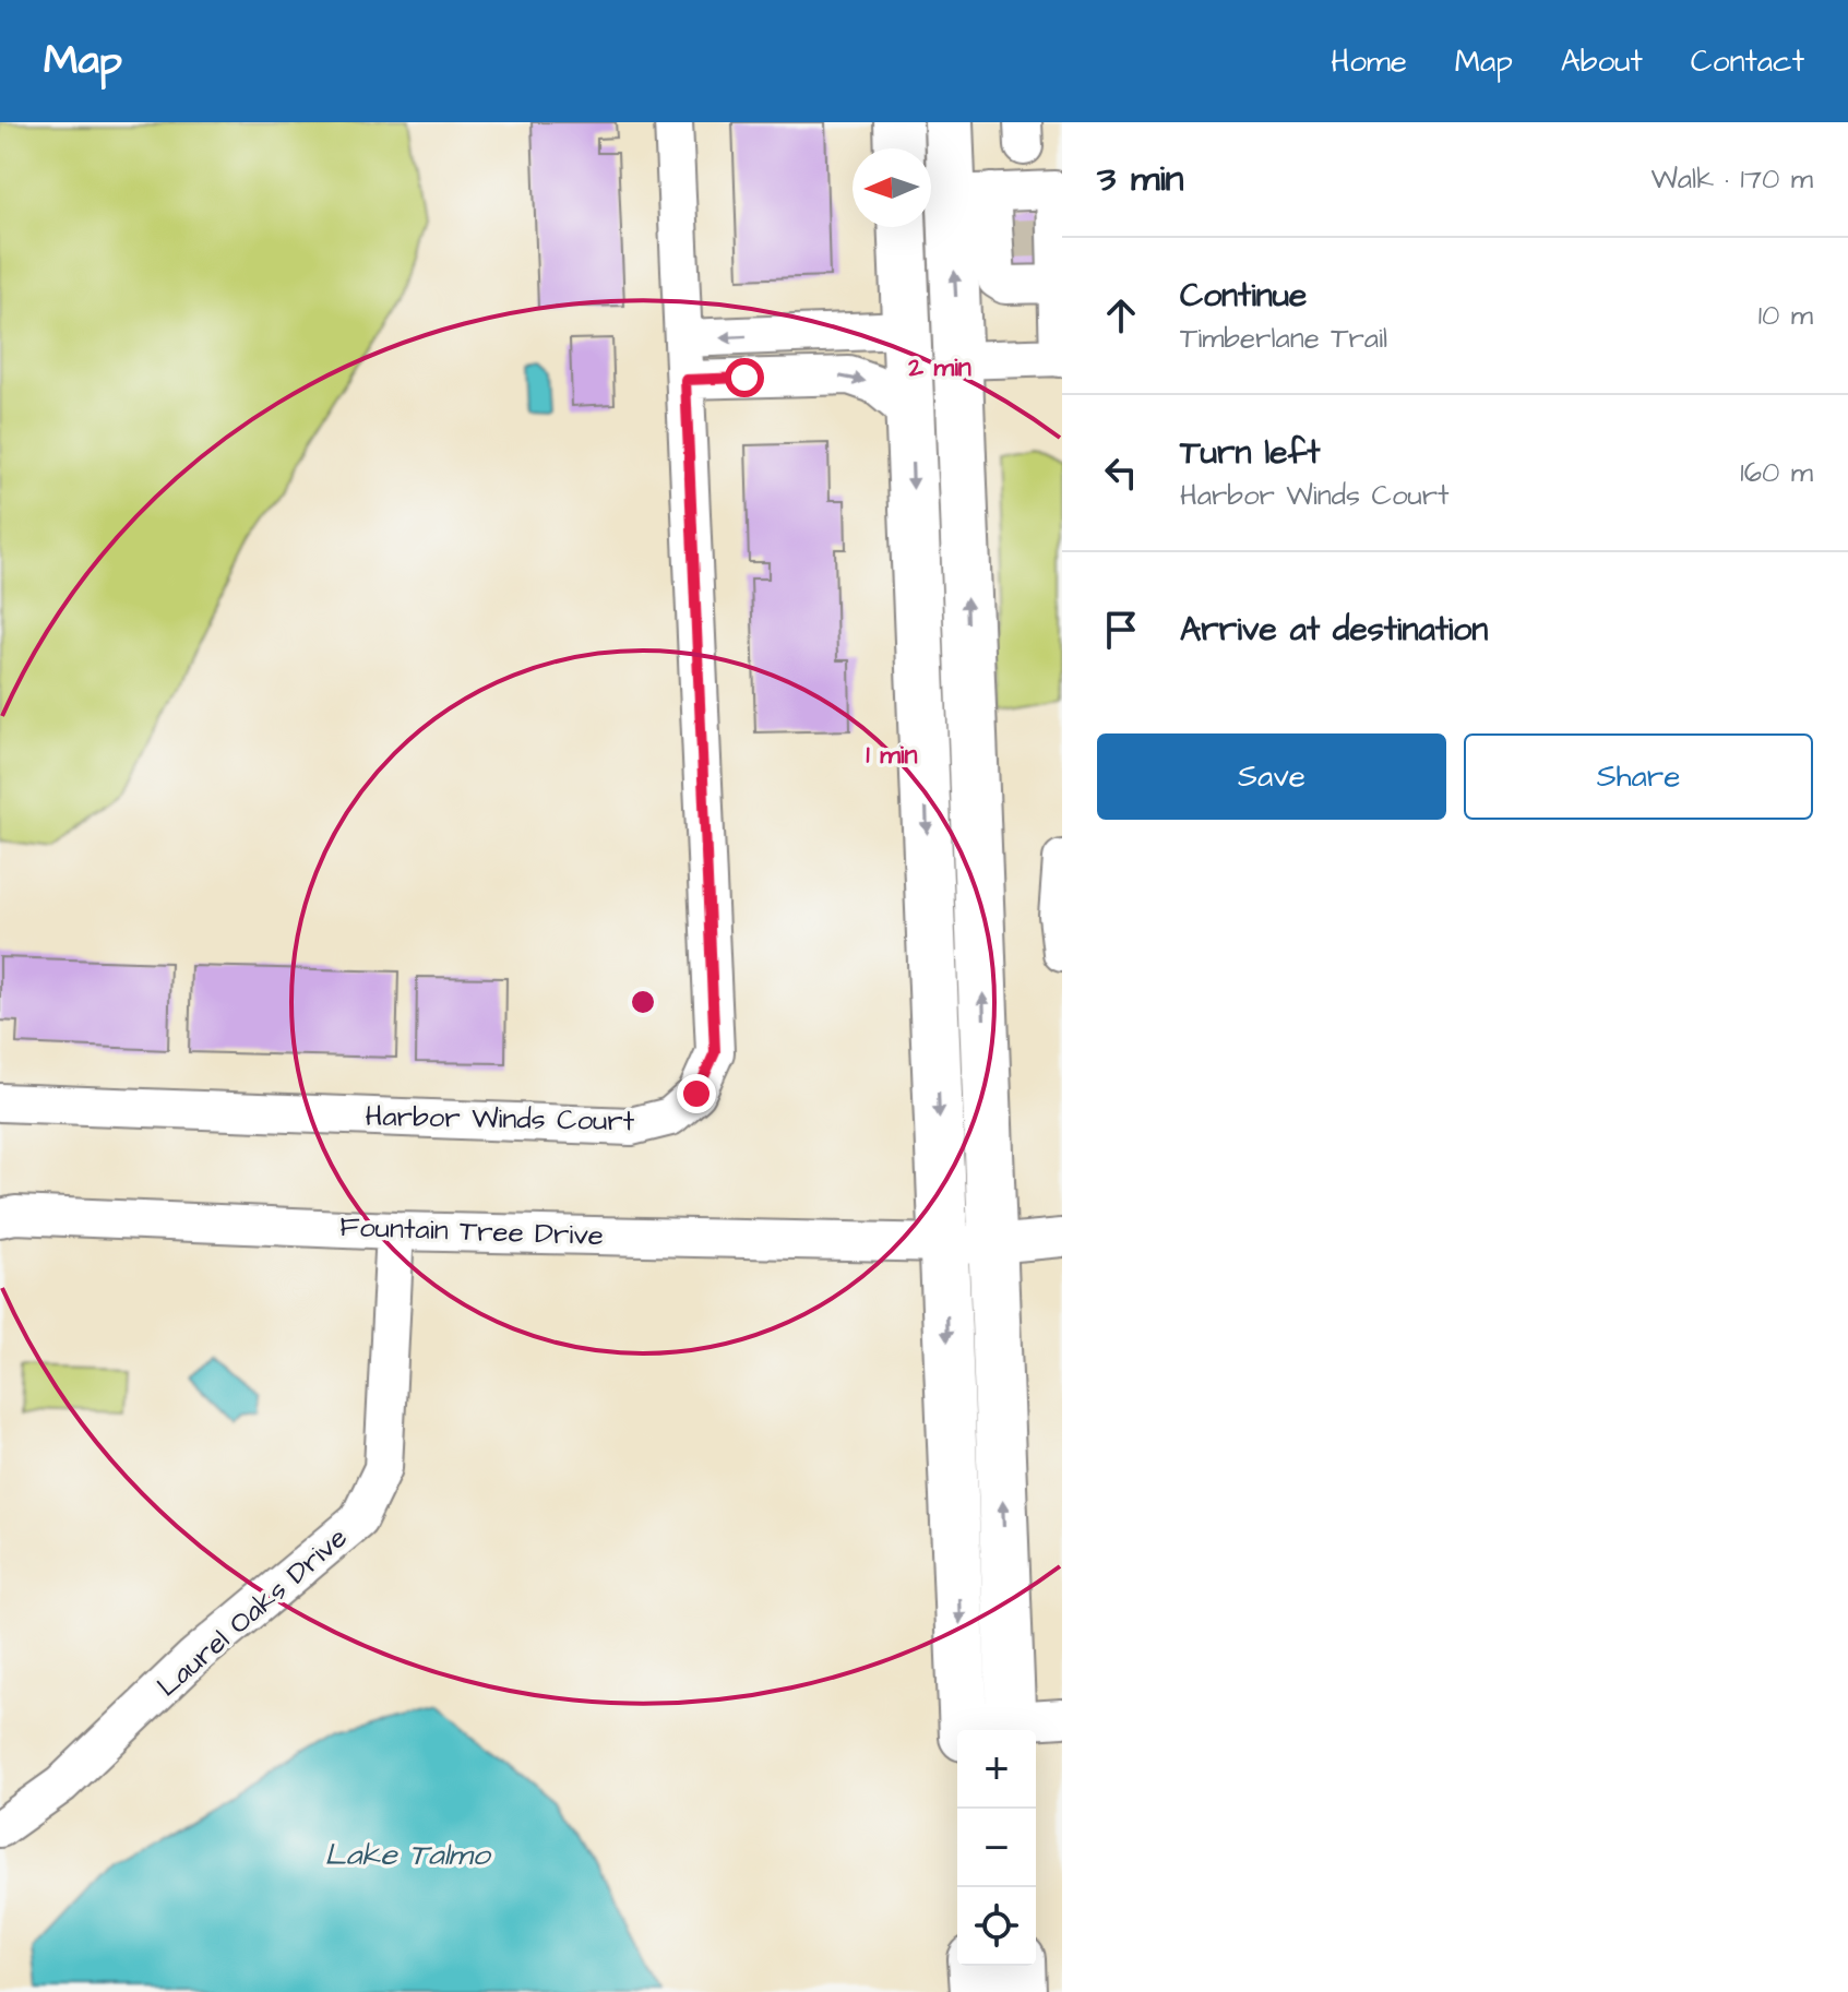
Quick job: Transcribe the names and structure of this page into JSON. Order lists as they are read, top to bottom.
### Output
{
  "streets": {
    "street": ["Harbor Winds Court", "Fountain Tree Drive", "Laurel Oaks Drive"]
  },
  "crossings": [
    ["Fountain Tree Drive", "Laurel Oaks Drive"]
  ],
  "water": ["Lake Talmo"],
  "north": "left",
  "page": {
    "header": "Map",
    "nav": [
      "Home",
      "Map",
      "About",
      "Contact"
    ],
    "heading": ["3 min", "Walk · 170 m"],
    "list": [
      ["Continue", "Timberlane Trail", "10 m"],
      ["Turn left", "Harbor Winds Court", "160 m"],
      "Arrive at destination"
    ],
    "buttons": ["Save", "Share"],
    "map_buttons": ["+", "−"]
  },
  "rings": ["2 min", "1 min"]
}
